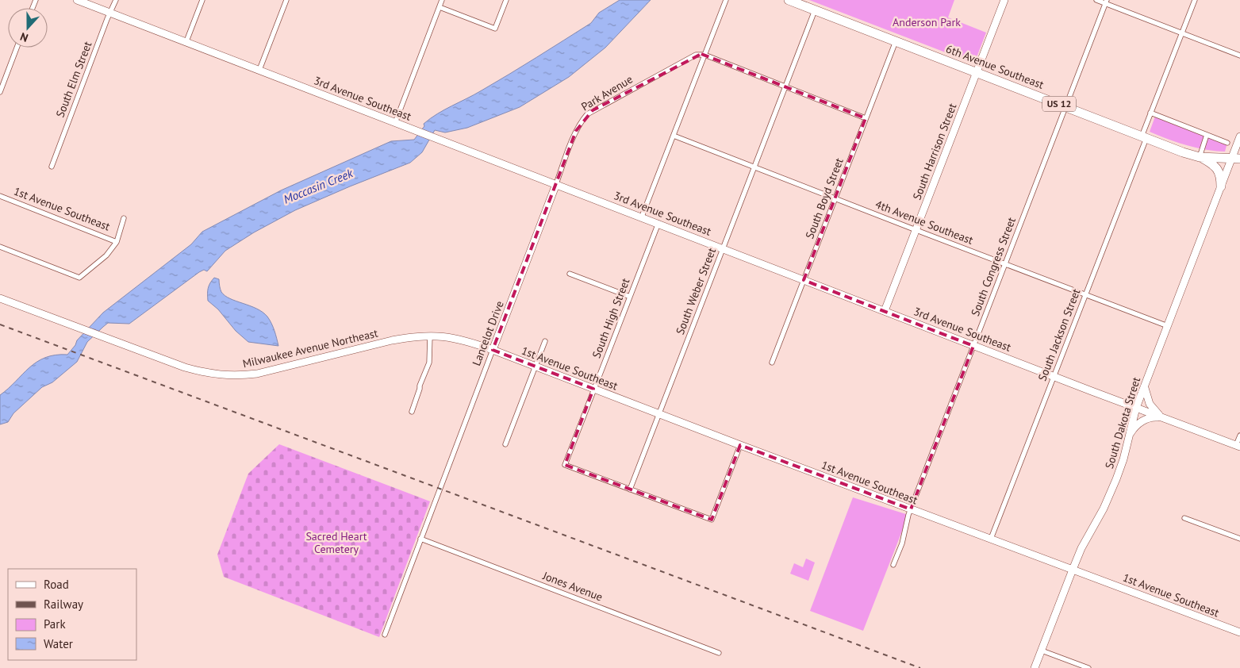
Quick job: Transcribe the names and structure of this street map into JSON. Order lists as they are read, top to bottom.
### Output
{
  "streets": {
    "highway": ["6th Avenue Southeast", "US 12"],
    "street": [
      "South Elm Street",
      "Park Avenue",
      "3rd Avenue Southeast",
      "South Harrison Street",
      "South Boyd Street",
      "1st Avenue Southeast",
      "4th Avenue Southeast",
      "South Congress Street",
      "South Weber Street",
      "South High Street",
      "Lancelot Drive",
      "South Jackson Street",
      "Milwaukee Avenue Northeast",
      "South Dakota Street",
      "Jones Avenue"
    ]
  },
  "crossings": [
    ["6th Avenue Southeast", "South Harrison Street"],
    ["6th Avenue Southeast", "South Boyd Street"],
    ["6th Avenue Southeast", "South Congress Street"],
    ["6th Avenue Southeast", "South Weber Street"],
    ["6th Avenue Southeast", "South Jackson Street"],
    ["6th Avenue Southeast", "South Dakota Street"],
    ["South Elm Street", "3rd Avenue Southeast"],
    ["Park Avenue", "3rd Avenue Southeast"],
    ["Park Avenue", "Lancelot Drive"],
    ["3rd Avenue Southeast", "South Harrison Street"],
    ["3rd Avenue Southeast", "South Boyd Street"],
    ["3rd Avenue Southeast", "South Congress Street"],
    ["3rd Avenue Southeast", "South Weber Street"],
    ["3rd Avenue Southeast", "South High Street"],
    ["3rd Avenue Southeast", "Lancelot Drive"],
    ["3rd Avenue Southeast", "South Jackson Street"],
    ["3rd Avenue Southeast", "South Dakota Street"],
    ["South Harrison Street", "4th Avenue Southeast"],
    ["South Boyd Street", "4th Avenue Southeast"],
    ["1st Avenue Southeast", "South Congress Street"],
    ["1st Avenue Southeast", "South Weber Street"],
    ["1st Avenue Southeast", "South High Street"],
    ["1st Avenue Southeast", "Lancelot Drive"],
    ["1st Avenue Southeast", "South Jackson Street"],
    ["1st Avenue Southeast", "Milwaukee Avenue Northeast"],
    ["1st Avenue Southeast", "South Dakota Street"],
    ["4th Avenue Southeast", "South Congress Street"],
    ["4th Avenue Southeast", "South Weber Street"],
    ["4th Avenue Southeast", "South Jackson Street"],
    ["4th Avenue Southeast", "South Dakota Street"],
    ["South Weber Street", "South High Street"],
    ["Lancelot Drive", "Milwaukee Avenue Northeast"],
    ["Lancelot Drive", "Jones Avenue"]
  ],
  "water": ["Moccasin Creek"],
  "parks": ["Anderson Park", "Sacred Heart Cemetery"],
  "legend": [
    "Road",
    "Railway",
    "Park",
    "Water"
  ],
  "north": "bottom"
}
